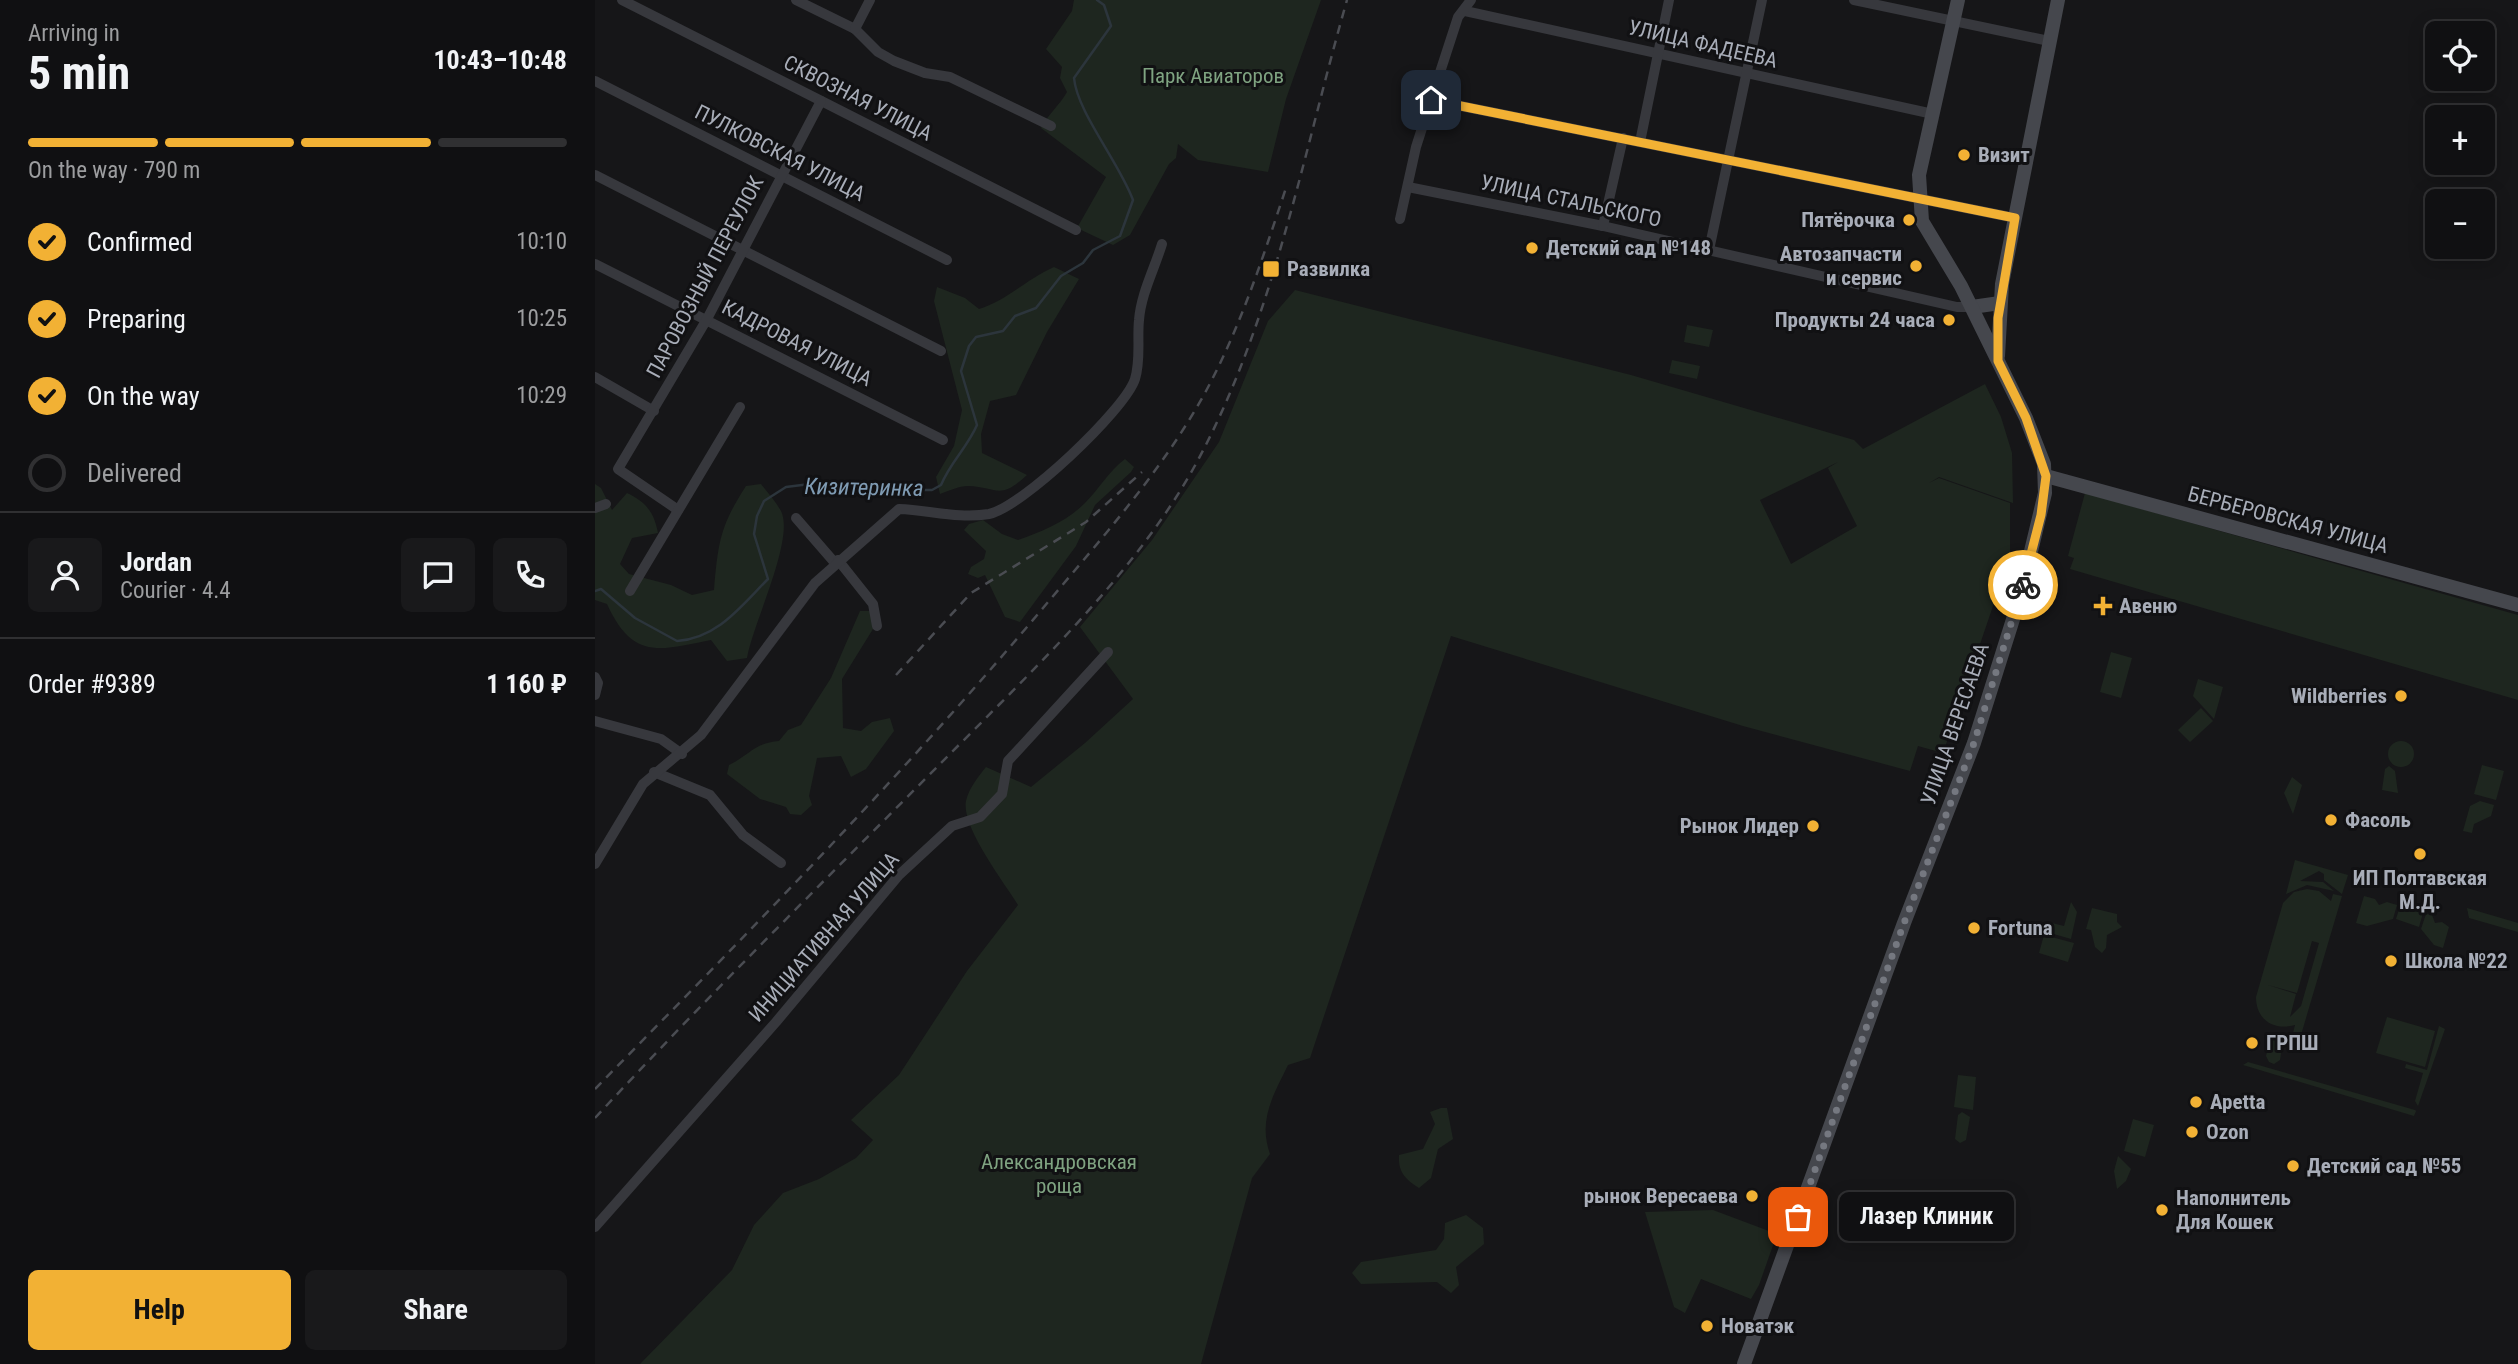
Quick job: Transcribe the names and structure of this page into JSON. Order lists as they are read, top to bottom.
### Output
{
  "streets": {
    "main road": ["БЕРБЕРОВСКАЯ УЛИЦА", "УЛИЦА ВЕРЕСАЕВА"],
    "street": [
      "УЛИЦА ФАДЕЕВА",
      "СКВОЗНАЯ УЛИЦА",
      "ПУЛКОВСКАЯ УЛИЦА",
      "УЛИЦА СТАЛЬСКОГО",
      "ПАРОВОЗНЫЙ ПЕРЕУЛОК",
      "КАДРОВАЯ УЛИЦА",
      "ИНИЦИАТИВНАЯ УЛИЦА"
    ]
  },
  "crossings": [
    ["СКВОЗНАЯ УЛИЦА", "ПАРОВОЗНЫЙ ПЕРЕУЛОК"],
    ["ПУЛКОВСКАЯ УЛИЦА", "ПАРОВОЗНЫЙ ПЕРЕУЛОК"],
    ["ПАРОВОЗНЫЙ ПЕРЕУЛОК", "КАДРОВАЯ УЛИЦА"],
    ["БЕРБЕРОВСКАЯ УЛИЦА", "УЛИЦА ВЕРЕСАЕВА"]
  ],
  "water": ["Кизитеринка"],
  "parks": ["Парк Авиаторов", "Александровская роща"],
  "places": {
    "other": [
      "Визит",
      "Пятёрочка",
      "Детский сад №148",
      "Автозапчасти и сервис",
      "Продукты 24 часа",
      "Wildberries",
      "Фасоль",
      "Рынок Лидер",
      "ИП Полтавская М.Д.",
      "Fortuna",
      "Школа №22",
      "ГРПШ",
      "Apetta",
      "Ozon",
      "Детский сад №55",
      "рынок Вересаева",
      "Наполнитель Для Кошек",
      "Лазер Клиник",
      "Новатэк"
    ],
    "transit": ["Развилка"],
    "health": ["Авеню"]
  },
  "page": {
    "heading": ["5 min", "Arriving in", "10:43–10:48"],
    "panel": [
      "Jordan",
      "Courier · 4.4",
      "Order #9389",
      "1 160 ₽"
    ],
    "map_buttons": ["+", "−"],
    "bar": "On the way · 790 m",
    "list": [
      ["Confirmed", "10:10"],
      ["Preparing", "10:25"],
      ["On the way", "10:29"],
      "Delivered"
    ],
    "bubble": "Лазер Клиник",
    "buttons": ["Help", "Share"]
  }
}
